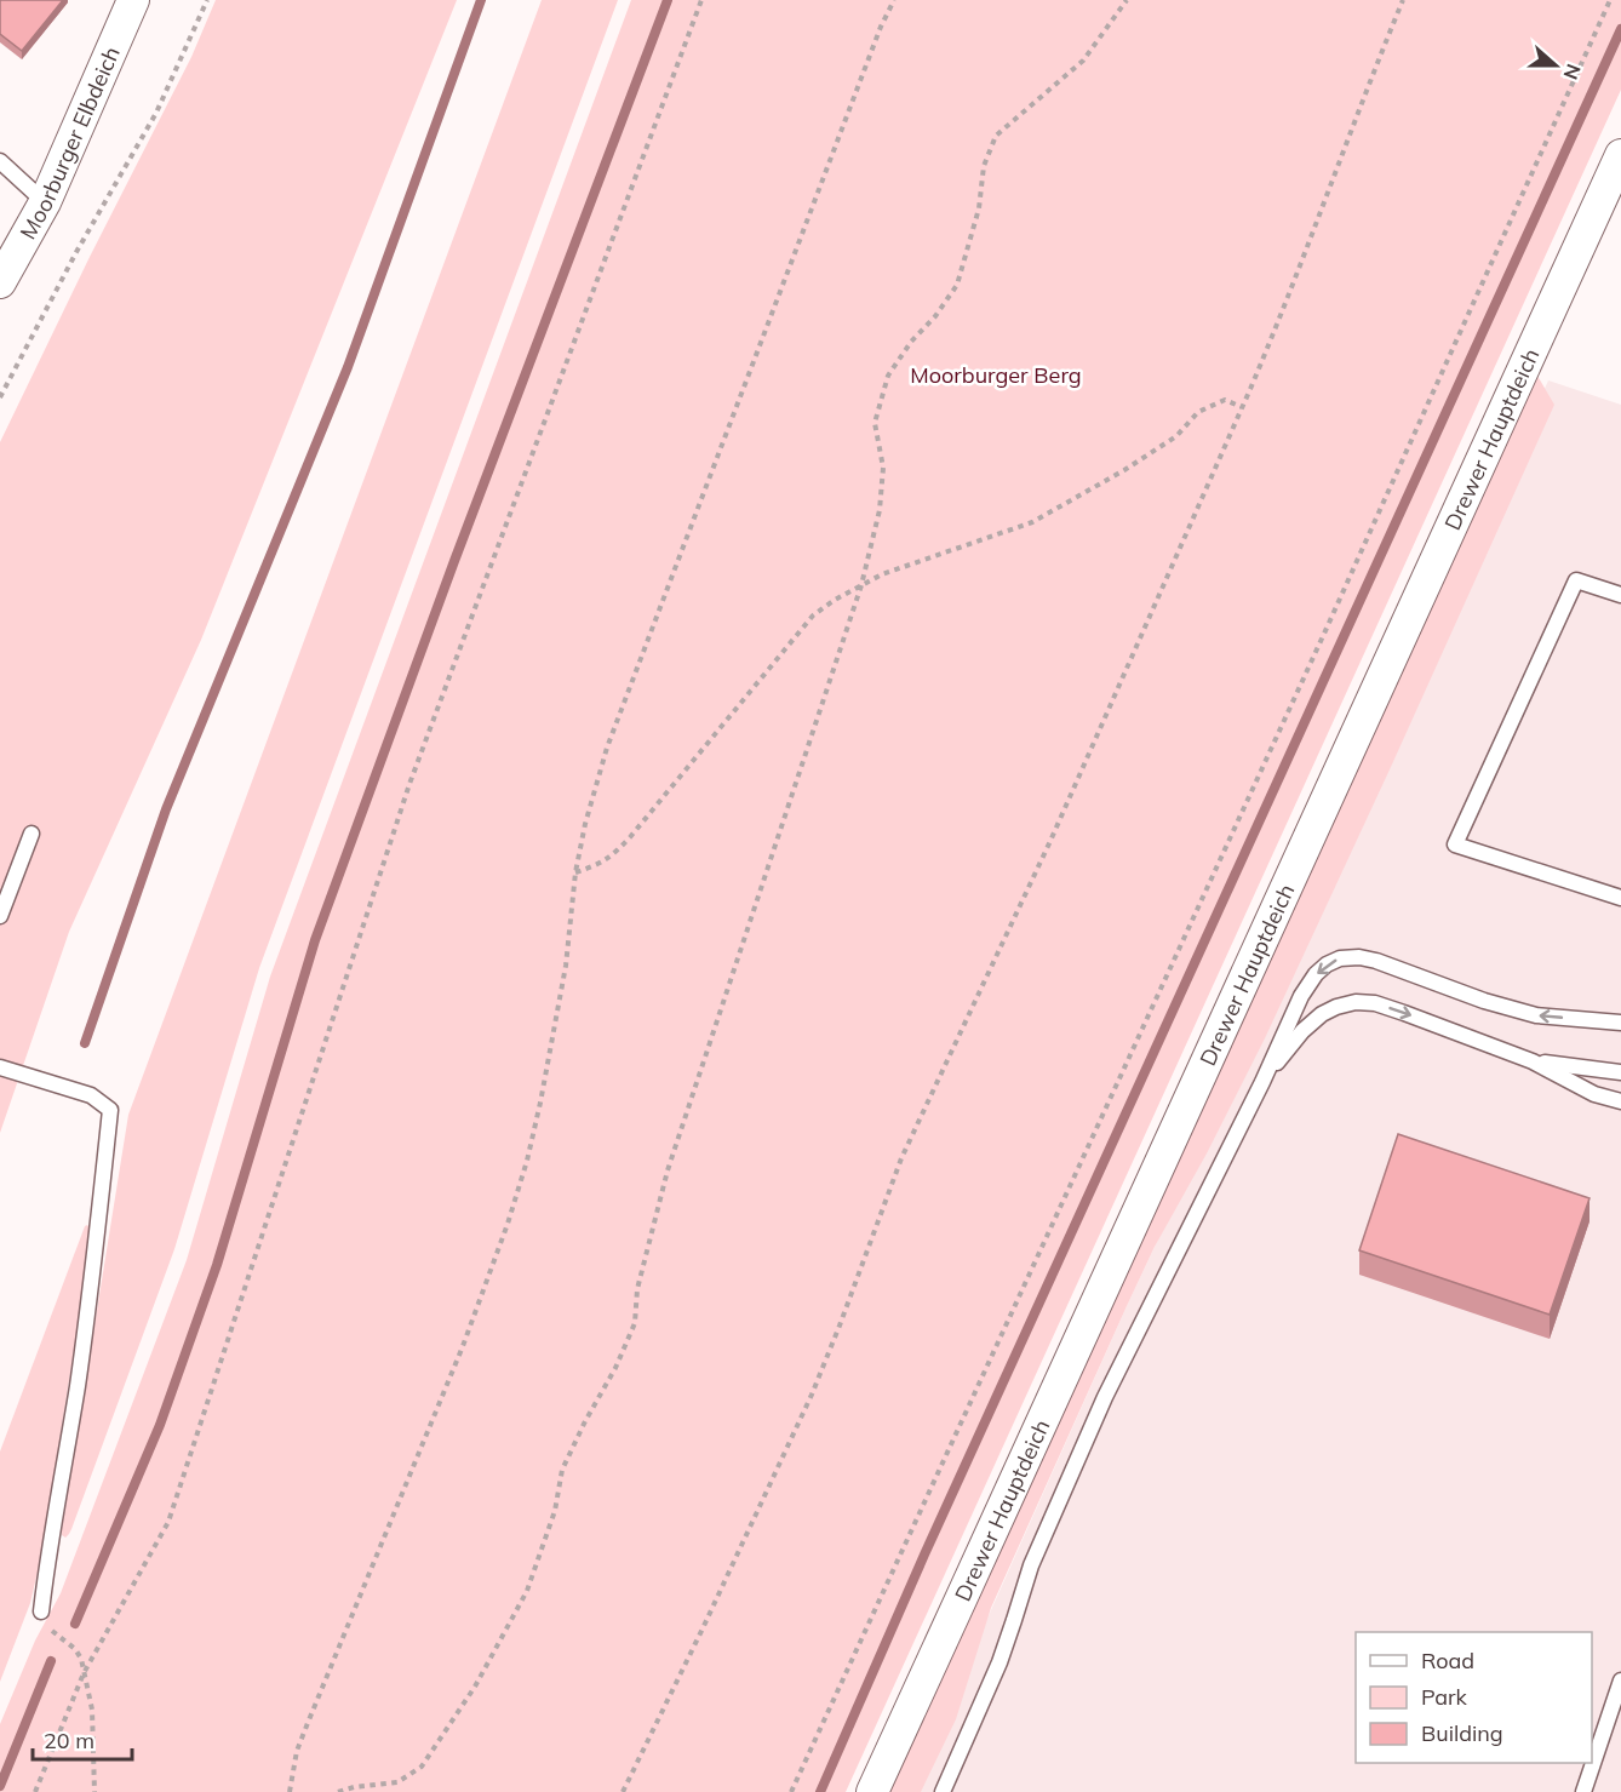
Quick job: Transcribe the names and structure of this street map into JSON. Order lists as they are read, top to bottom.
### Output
{
  "streets": {
    "street": ["Moorburger Elbdeich", "Drewer Hauptdeich"]
  },
  "parks": ["Moorburger Berg"],
  "legend": ["Road", "Park", "Building"],
  "scale_bar": "20 m",
  "north": "right"
}
